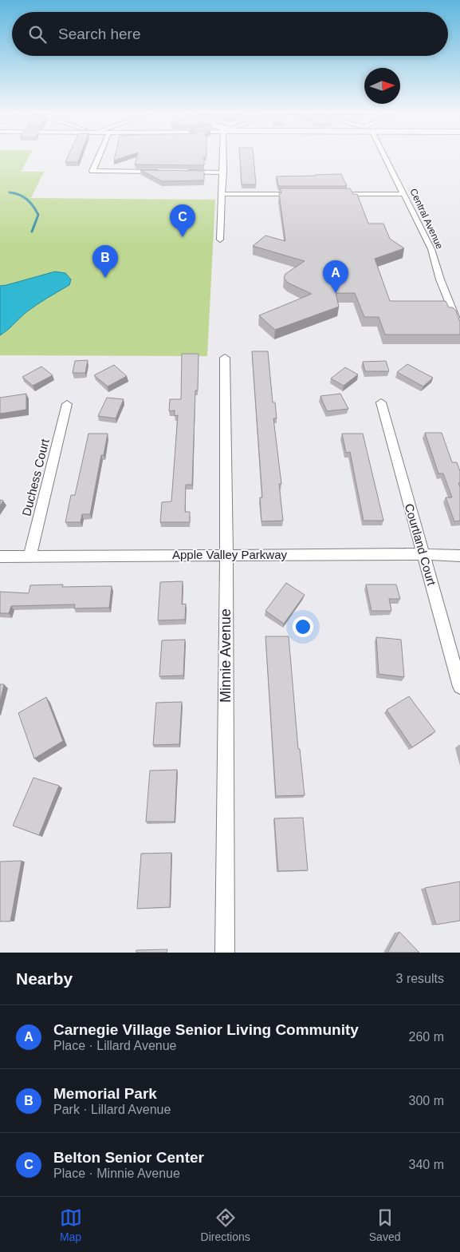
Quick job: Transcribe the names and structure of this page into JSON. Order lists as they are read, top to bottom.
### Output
{
  "streets": {
    "street": [
      "Central Avenue",
      "Duchess Court",
      "Courtland Court",
      "Apple Valley Parkway",
      "Minnie Avenue"
    ]
  },
  "crossings": [
    ["Duchess Court", "Apple Valley Parkway"],
    ["Courtland Court", "Apple Valley Parkway"],
    ["Apple Valley Parkway", "Minnie Avenue"]
  ],
  "north": "right",
  "page": {
    "search": "Search here",
    "pins": ["C", "B", "A"],
    "heading": ["Nearby", "3 results"],
    "list": [
      {
        "mark": "A",
        "name": "Carnegie Village Senior Living Community",
        "note": "Place · Lillard Avenue",
        "value": "260 m"
      },
      {
        "mark": "B",
        "name": "Memorial Park",
        "note": "Park · Lillard Avenue",
        "value": "300 m"
      },
      {
        "mark": "C",
        "name": "Belton Senior Center",
        "note": "Place · Minnie Avenue",
        "value": "340 m"
      }
    ],
    "nav": ["Map", "Directions", "Saved"]
  }
}
